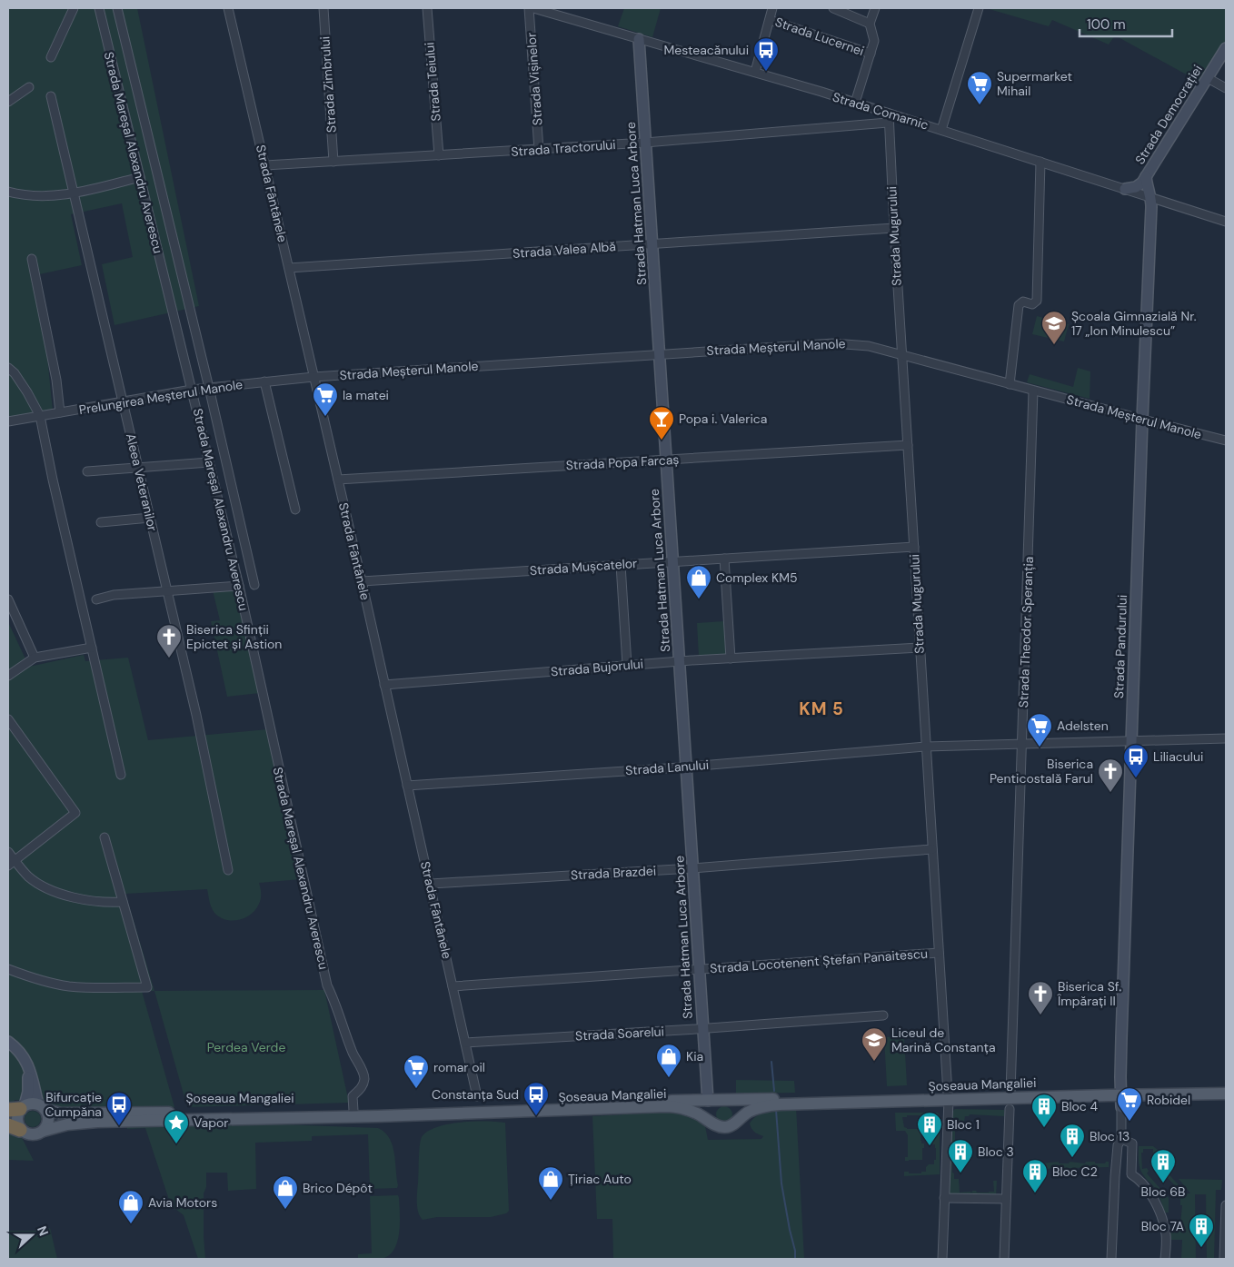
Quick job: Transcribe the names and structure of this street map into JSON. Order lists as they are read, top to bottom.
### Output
{
  "streets": {
    "main road": ["Șoseaua Mangaliei"],
    "street": [
      "Strada Lucernei",
      "Strada Vișinelor",
      "Strada Teiului",
      "Strada Zimbrului",
      "Strada Comarnic",
      "Strada Democrației",
      "Strada Tractorului",
      "Strada Mareșal Alexandru Averescu",
      "Strada Fântânele",
      "Strada Hatman Luca Arbore",
      "Strada Mugurului",
      "Strada Valea Albă",
      "Strada Meșterul Manole",
      "Prelungirea Meșterul Manole",
      "Strada Popa Farcaș",
      "Aleea Veteranilor",
      "Strada Mușcatelor",
      "Strada Theodor Speranția",
      "Strada Pandurului",
      "Strada Bujorului",
      "Strada Lanului",
      "Strada Brazdei",
      "Strada Locotenent Ștefan Panaitescu",
      "Strada Soarelui"
    ]
  },
  "crossings": [
    ["Strada Vișinelor", "Strada Tractorului"],
    ["Strada Teiului", "Strada Tractorului"],
    ["Strada Zimbrului", "Strada Tractorului"],
    ["Strada Comarnic", "Strada Democrației"],
    ["Strada Comarnic", "Strada Hatman Luca Arbore"],
    ["Strada Comarnic", "Strada Mugurului"],
    ["Strada Comarnic", "Strada Pandurului"],
    ["Strada Democrației", "Strada Pandurului"],
    ["Strada Tractorului", "Strada Fântânele"],
    ["Strada Tractorului", "Strada Hatman Luca Arbore"],
    ["Strada Tractorului", "Strada Mugurului"],
    ["Strada Mareșal Alexandru Averescu", "Prelungirea Meșterul Manole"],
    ["Strada Mareșal Alexandru Averescu", "Șoseaua Mangaliei"],
    ["Strada Fântânele", "Strada Valea Albă"],
    ["Strada Fântânele", "Strada Meșterul Manole"],
    ["Strada Fântânele", "Prelungirea Meșterul Manole"],
    ["Strada Fântânele", "Strada Popa Farcaș"],
    ["Strada Fântânele", "Strada Mușcatelor"],
    ["Strada Fântânele", "Strada Bujorului"],
    ["Strada Fântânele", "Strada Lanului"],
    ["Strada Fântânele", "Strada Brazdei"],
    ["Strada Fântânele", "Strada Locotenent Ștefan Panaitescu"],
    ["Strada Fântânele", "Strada Soarelui"],
    ["Strada Hatman Luca Arbore", "Strada Valea Albă"],
    ["Strada Hatman Luca Arbore", "Strada Meșterul Manole"],
    ["Strada Hatman Luca Arbore", "Strada Popa Farcaș"],
    ["Strada Hatman Luca Arbore", "Strada Mușcatelor"],
    ["Strada Hatman Luca Arbore", "Strada Bujorului"],
    ["Strada Hatman Luca Arbore", "Strada Lanului"],
    ["Strada Hatman Luca Arbore", "Strada Brazdei"],
    ["Strada Hatman Luca Arbore", "Strada Locotenent Ștefan Panaitescu"],
    ["Strada Hatman Luca Arbore", "Strada Soarelui"],
    ["Strada Hatman Luca Arbore", "Șoseaua Mangaliei"],
    ["Strada Mugurului", "Strada Valea Albă"],
    ["Strada Mugurului", "Strada Meșterul Manole"],
    ["Strada Mugurului", "Strada Popa Farcaș"],
    ["Strada Mugurului", "Strada Mușcatelor"],
    ["Strada Mugurului", "Strada Bujorului"],
    ["Strada Mugurului", "Strada Lanului"],
    ["Strada Mugurului", "Strada Brazdei"],
    ["Strada Mugurului", "Strada Locotenent Ștefan Panaitescu"],
    ["Strada Mugurului", "Șoseaua Mangaliei"],
    ["Strada Meșterul Manole", "Prelungirea Meșterul Manole"],
    ["Strada Meșterul Manole", "Strada Theodor Speranția"],
    ["Strada Meșterul Manole", "Strada Pandurului"],
    ["Prelungirea Meșterul Manole", "Aleea Veteranilor"],
    ["Strada Theodor Speranția", "Strada Lanului"],
    ["Strada Theodor Speranția", "Șoseaua Mangaliei"],
    ["Strada Pandurului", "Strada Lanului"],
    ["Strada Pandurului", "Șoseaua Mangaliei"]
  ],
  "districts": ["KM 5"],
  "parks": ["Perdea Verde"],
  "places": {
    "bus stop": [
      "Mesteacănului",
      "Liliacului",
      "Constanța Sud",
      "Bifurcație Cumpăna"
    ],
    "supermarket": [
      "Supermarket Mihail",
      "la matei",
      "Adelsten",
      "romar oil",
      "Robidel"
    ],
    "school or university": ["Școala Gimnazială Nr. 17 „Ion Minulescu”", "Liceul de Marină Constanța"],
    "bar": ["Popa i. Valerica"],
    "shop": [
      "Complex KM5",
      "Kia",
      "Țiriac Auto",
      "Brico Dépôt",
      "Avia Motors"
    ],
    "church": ["Biserica Sfinții Epictet și Astion", "Biserica Penticostală Farul", "Biserica Sf. Împărați II"],
    "building": [
      "Bloc 4",
      "Bloc 1",
      "Bloc 13",
      "Bloc 3",
      "Bloc 6B",
      "Bloc C2",
      "Bloc 7A"
    ],
    "place": ["Vapor"]
  },
  "scale_bar": "100 m",
  "north": "right"
}
